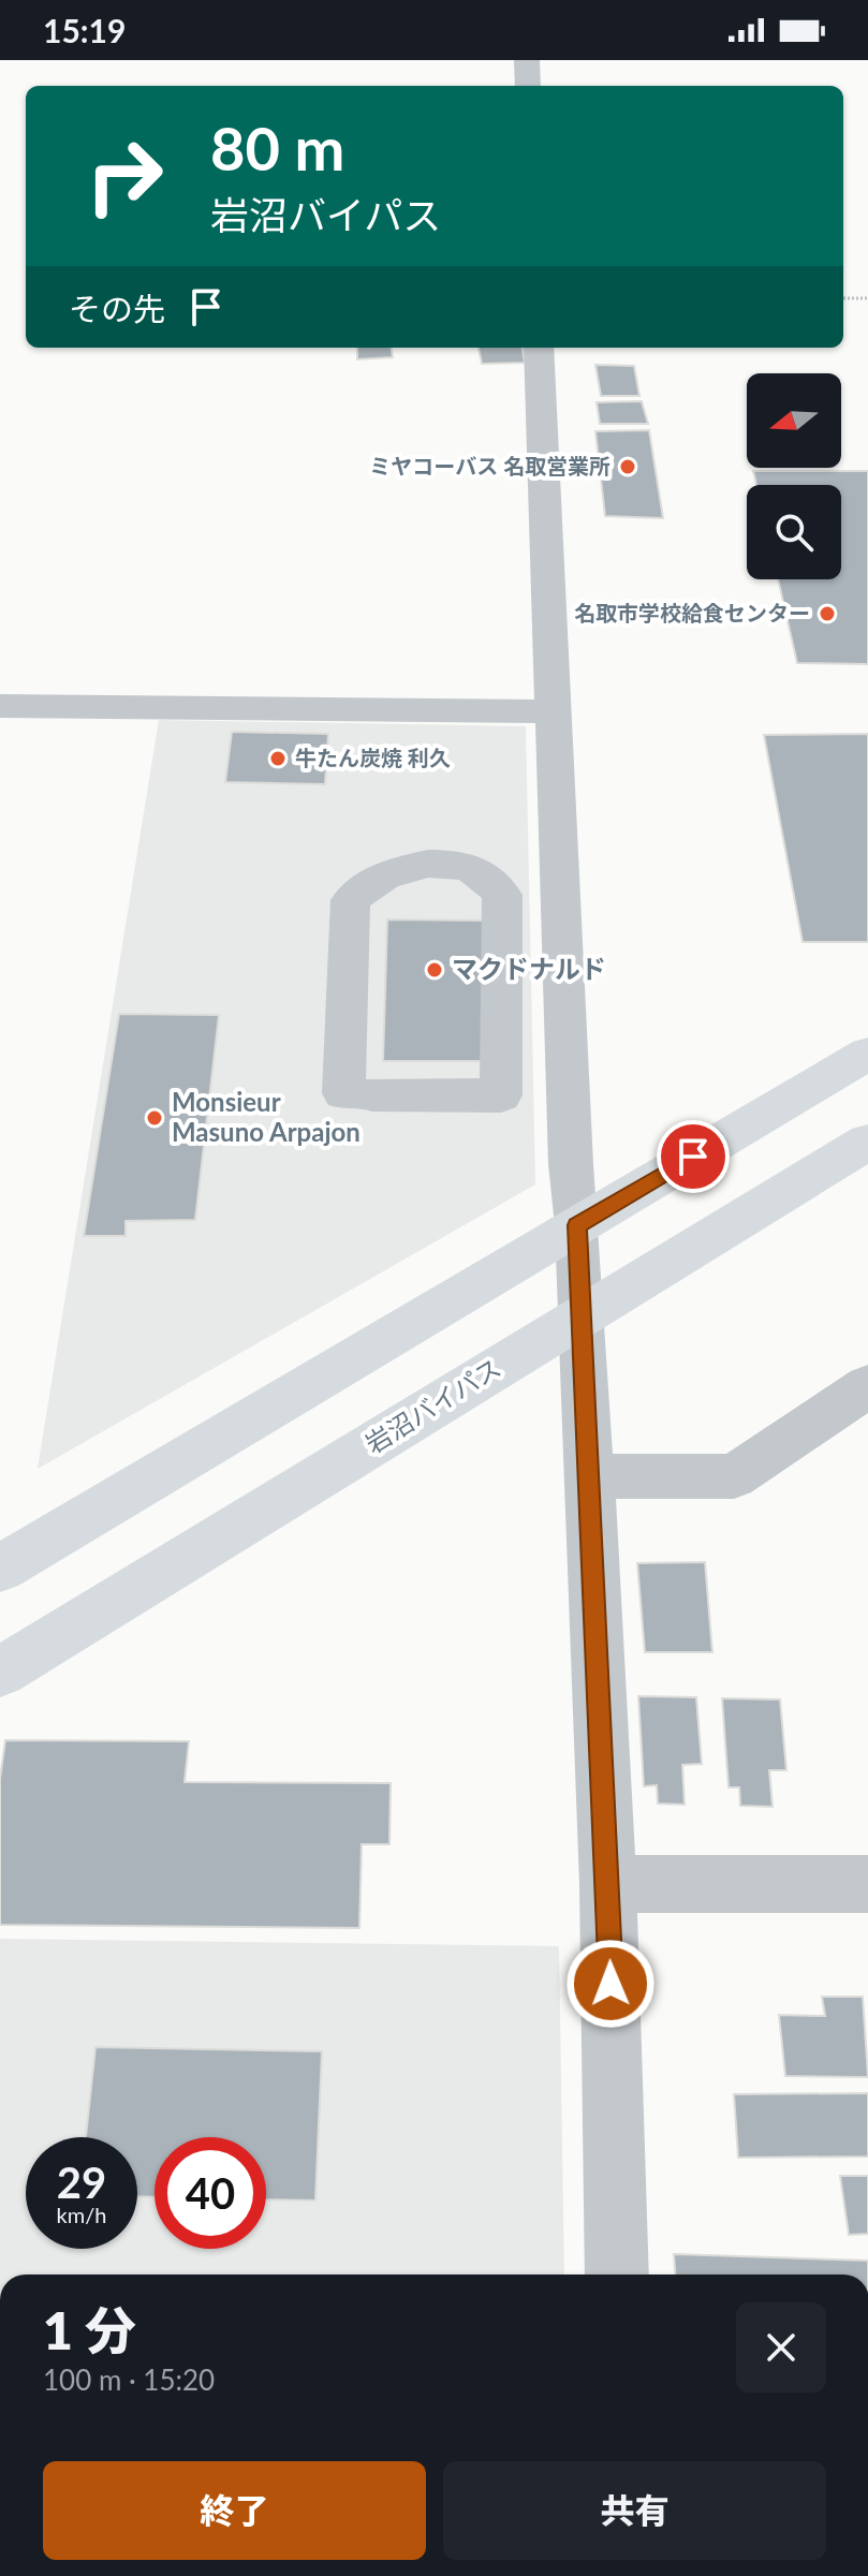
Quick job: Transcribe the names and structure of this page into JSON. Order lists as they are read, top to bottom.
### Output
{
  "streets": {
    "highway": ["岩沼バイパス"]
  },
  "places": [
    "ミヤコーバス 名取営業所",
    "名取市学校給食センター",
    "牛たん炭焼 利久",
    "マクドナルド",
    "Monsieur Masuno Arpajon"
  ],
  "north": "left",
  "page": {
    "status": "15:19",
    "turn": ["80 m", "岩沼バイパス"],
    "then": "その先",
    "speed": "29 km/h",
    "limit": "40",
    "heading": ["1 分", "100 m · 15:20"],
    "buttons": ["終了", "共有"]
  }
}
